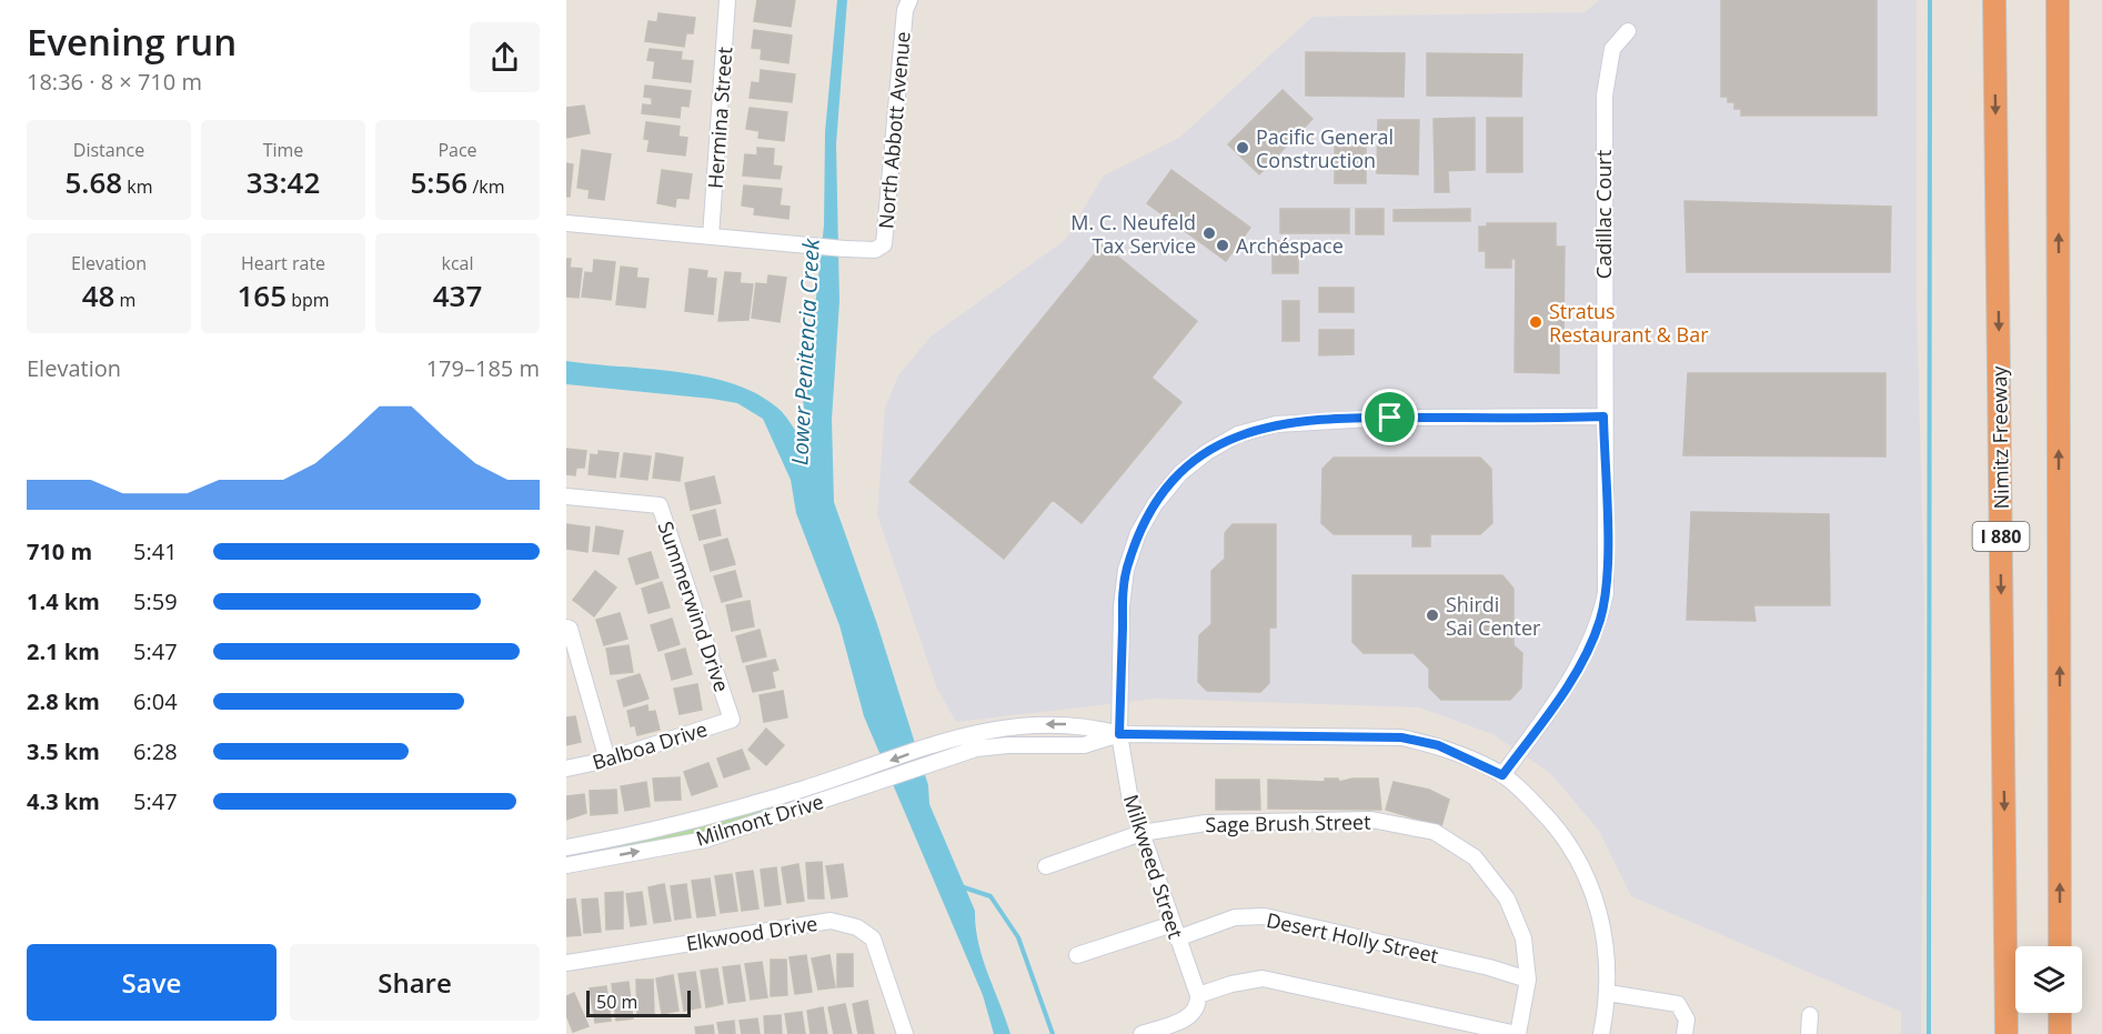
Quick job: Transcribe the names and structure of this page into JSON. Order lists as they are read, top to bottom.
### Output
{
  "streets": {
    "highway": ["Nimitz Freeway", "I 880"],
    "street": [
      "Hermina Street",
      "North Abbott Avenue",
      "Cadillac Court",
      "Summerwind Drive",
      "Balboa Drive",
      "Milmont Drive",
      "Sage Brush Street",
      "Milkweed Street",
      "Elkwood Drive",
      "Desert Holly Street"
    ]
  },
  "crossings": [
    ["Hermina Street", "North Abbott Avenue"],
    ["Cadillac Court", "Milmont Drive"],
    ["Cadillac Court", "Milkweed Street"],
    ["Summerwind Drive", "Balboa Drive"],
    ["Milmont Drive", "Milkweed Street"],
    ["Sage Brush Street", "Milkweed Street"],
    ["Sage Brush Street", "Desert Holly Street"],
    ["Milkweed Street", "Desert Holly Street"]
  ],
  "water": ["Lower Penitencia Creek"],
  "places": [
    "Pacific General Construction",
    "M. C. Neufeld Tax Service",
    "Archéspace",
    "Stratus Restaurant & Bar",
    "Shirdi Sai Center"
  ],
  "scale_bar": "50 m",
  "page": {
    "heading": ["Evening run", "18:36 · 8 × 710 m"],
    "stats": [
      ["Distance", "5.68 km"],
      ["Time", "33:42"],
      ["Pace", "5:56 /km"],
      ["Elevation", "48 m"],
      ["Heart rate", "165 bpm"],
      ["kcal", "437"]
    ],
    "chart": ["Elevation", "179–185 m"],
    "list": [
      {
        "name": "710 m",
        "note": "5:41"
      },
      {
        "name": "1.4 km",
        "note": "5:59"
      },
      {
        "name": "2.1 km",
        "note": "5:47"
      },
      {
        "name": "2.8 km",
        "note": "6:04"
      },
      {
        "name": "3.5 km",
        "note": "6:28"
      },
      {
        "name": "4.3 km",
        "note": "5:47"
      }
    ],
    "buttons": ["Save", "Share"],
    "scale": "50 m"
  }
}
